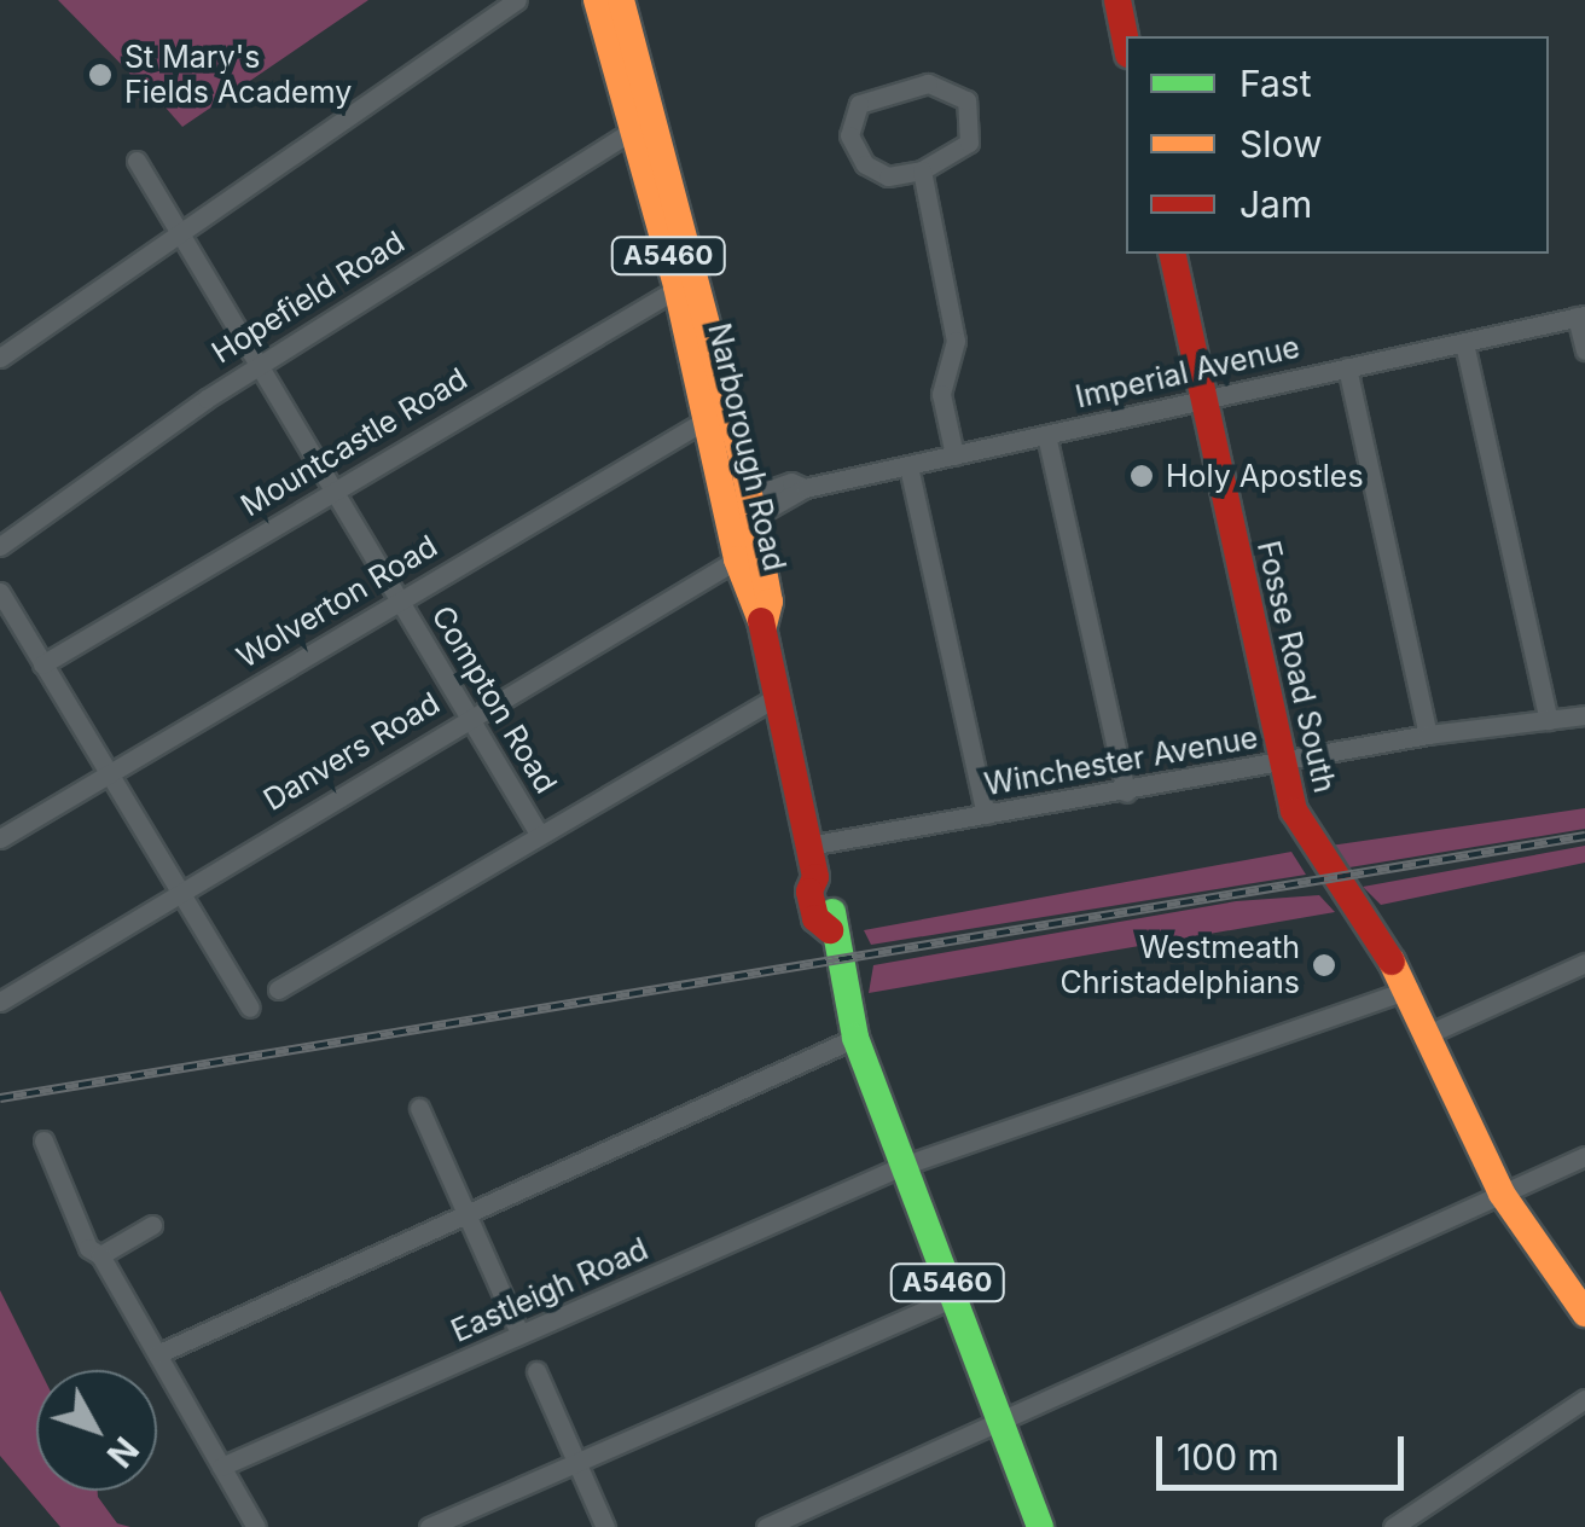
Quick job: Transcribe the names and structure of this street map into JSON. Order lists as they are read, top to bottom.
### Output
{
  "streets": {
    "main road": ["A5460", "Narborough Road", "Fosse Road South"],
    "street": [
      "Hopefield Road",
      "Imperial Avenue",
      "Mountcastle Road",
      "Wolverton Road",
      "Compton Road",
      "Danvers Road",
      "Winchester Avenue",
      "Eastleigh Road"
    ]
  },
  "crossings": [
    ["Hopefield Road", "Narborough Road"],
    ["Hopefield Road", "Compton Road"],
    ["Imperial Avenue", "Narborough Road"],
    ["Imperial Avenue", "Fosse Road South"],
    ["Mountcastle Road", "Narborough Road"],
    ["Mountcastle Road", "Compton Road"],
    ["Narborough Road", "Wolverton Road"],
    ["Narborough Road", "Danvers Road"],
    ["Narborough Road", "Winchester Avenue"],
    ["Narborough Road", "Eastleigh Road"],
    ["Wolverton Road", "Compton Road"],
    ["Fosse Road South", "Winchester Avenue"],
    ["Fosse Road South", "Eastleigh Road"],
    ["Compton Road", "Danvers Road"]
  ],
  "places": ["St Mary's Fields Academy", "Holy Apostles", "Westmeath Christadelphians"],
  "legend": ["Fast", "Slow", "Jam"],
  "scale_bar": "100 m",
  "north": "bottom right"
}
